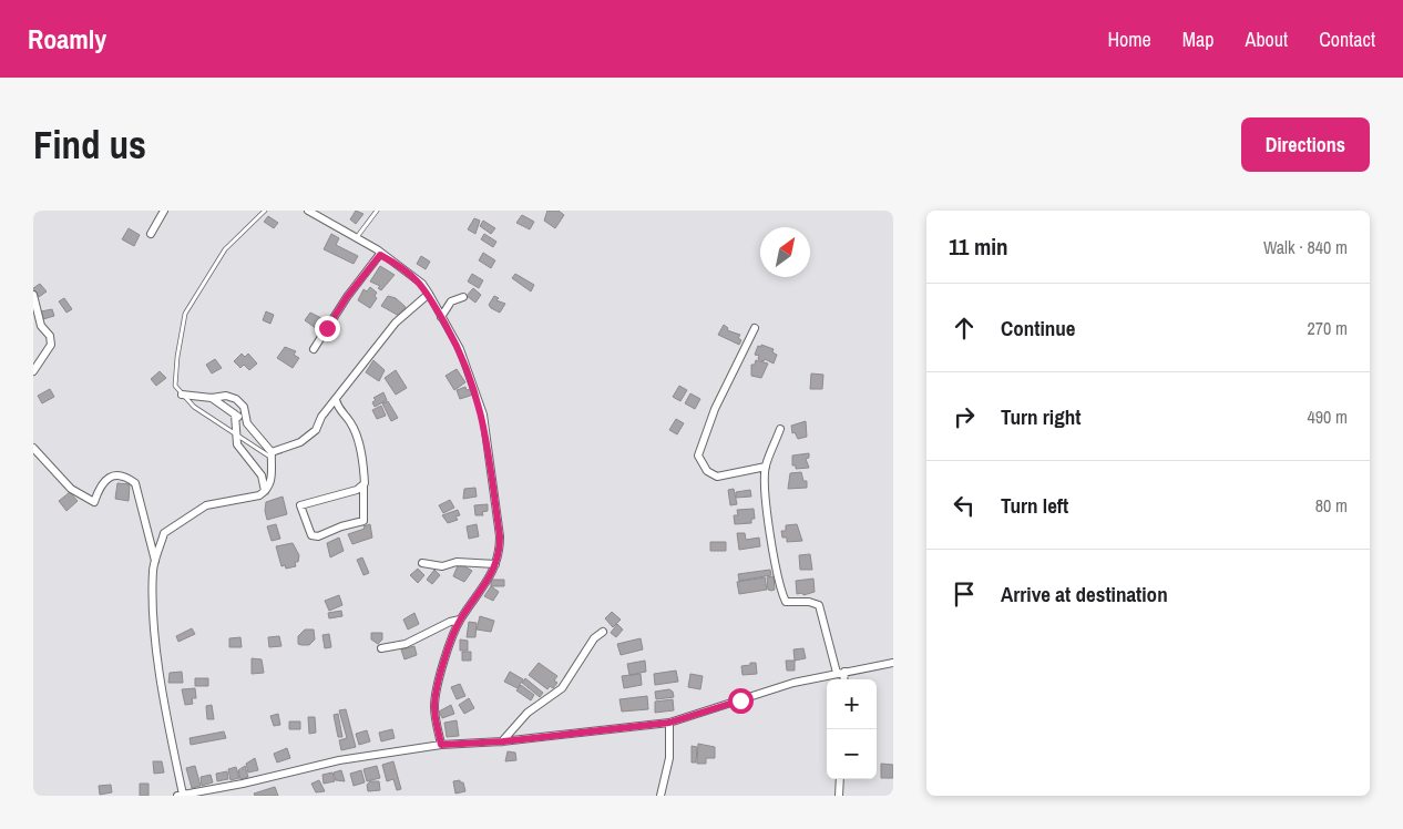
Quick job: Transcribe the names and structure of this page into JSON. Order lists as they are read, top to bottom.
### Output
{
  "north": "top right",
  "page": {
    "header": "Roamly",
    "nav": [
      "Home",
      "Map",
      "About",
      "Contact"
    ],
    "buttons": "Directions",
    "title": "Find us",
    "heading": ["11 min", "Walk · 840 m"],
    "list": [
      ["Continue", "270 m"],
      ["Turn right", "490 m"],
      ["Turn left", "80 m"],
      "Arrive at destination"
    ],
    "map_buttons": ["+", "−"]
  }
}
